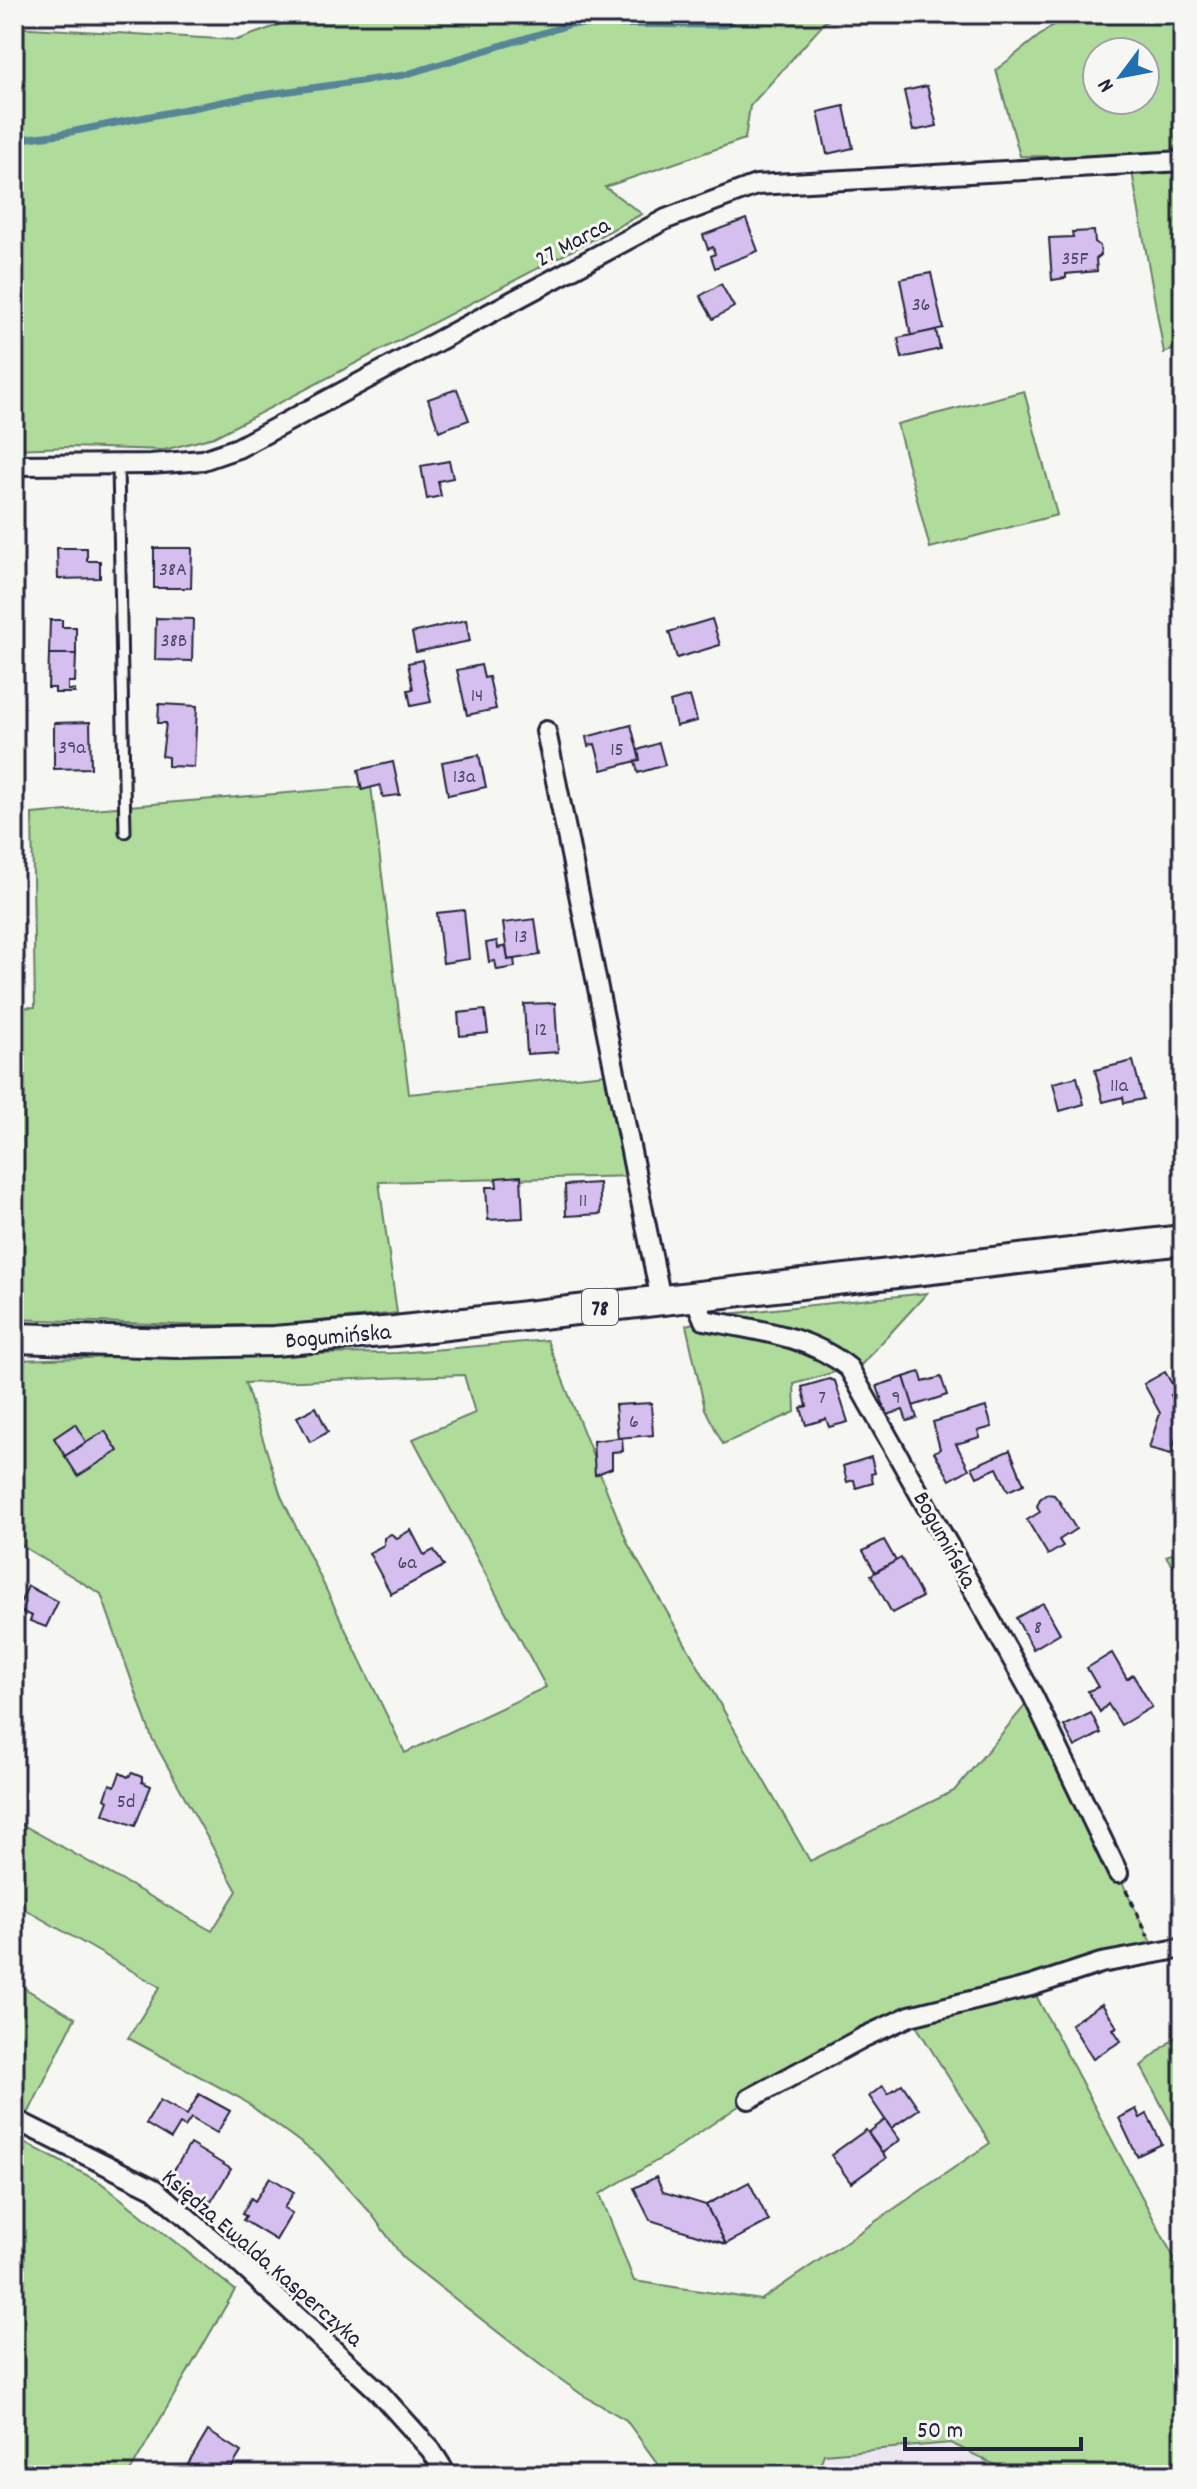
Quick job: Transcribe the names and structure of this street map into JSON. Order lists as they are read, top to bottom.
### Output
{
  "streets": {
    "main road": ["78", "Bogumińska"],
    "street": ["27 Marca", "Księdza Ewalda Kasperczyka"]
  },
  "house_numbers": [
    "35F",
    "36",
    "38A",
    "38B",
    "14",
    "39a",
    "15",
    "13a",
    "13",
    "12",
    "11a",
    "11",
    "7",
    "9",
    "6",
    "6a",
    "8",
    "5d"
  ],
  "scale_bar": "50 m",
  "north": "bottom left"
}
